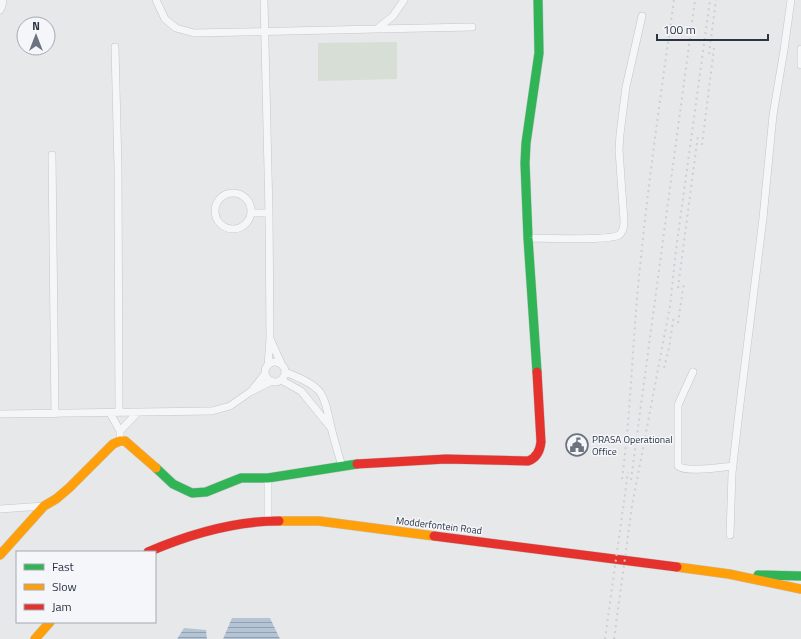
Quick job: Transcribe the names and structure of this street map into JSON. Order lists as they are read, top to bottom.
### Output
{
  "streets": {
    "street": ["Modderfontein Road"]
  },
  "places": {
    "public building": ["PRASA Operational Office"]
  },
  "legend": ["Fast", "Slow", "Jam"],
  "scale_bar": "100 m",
  "north": "top"
}
